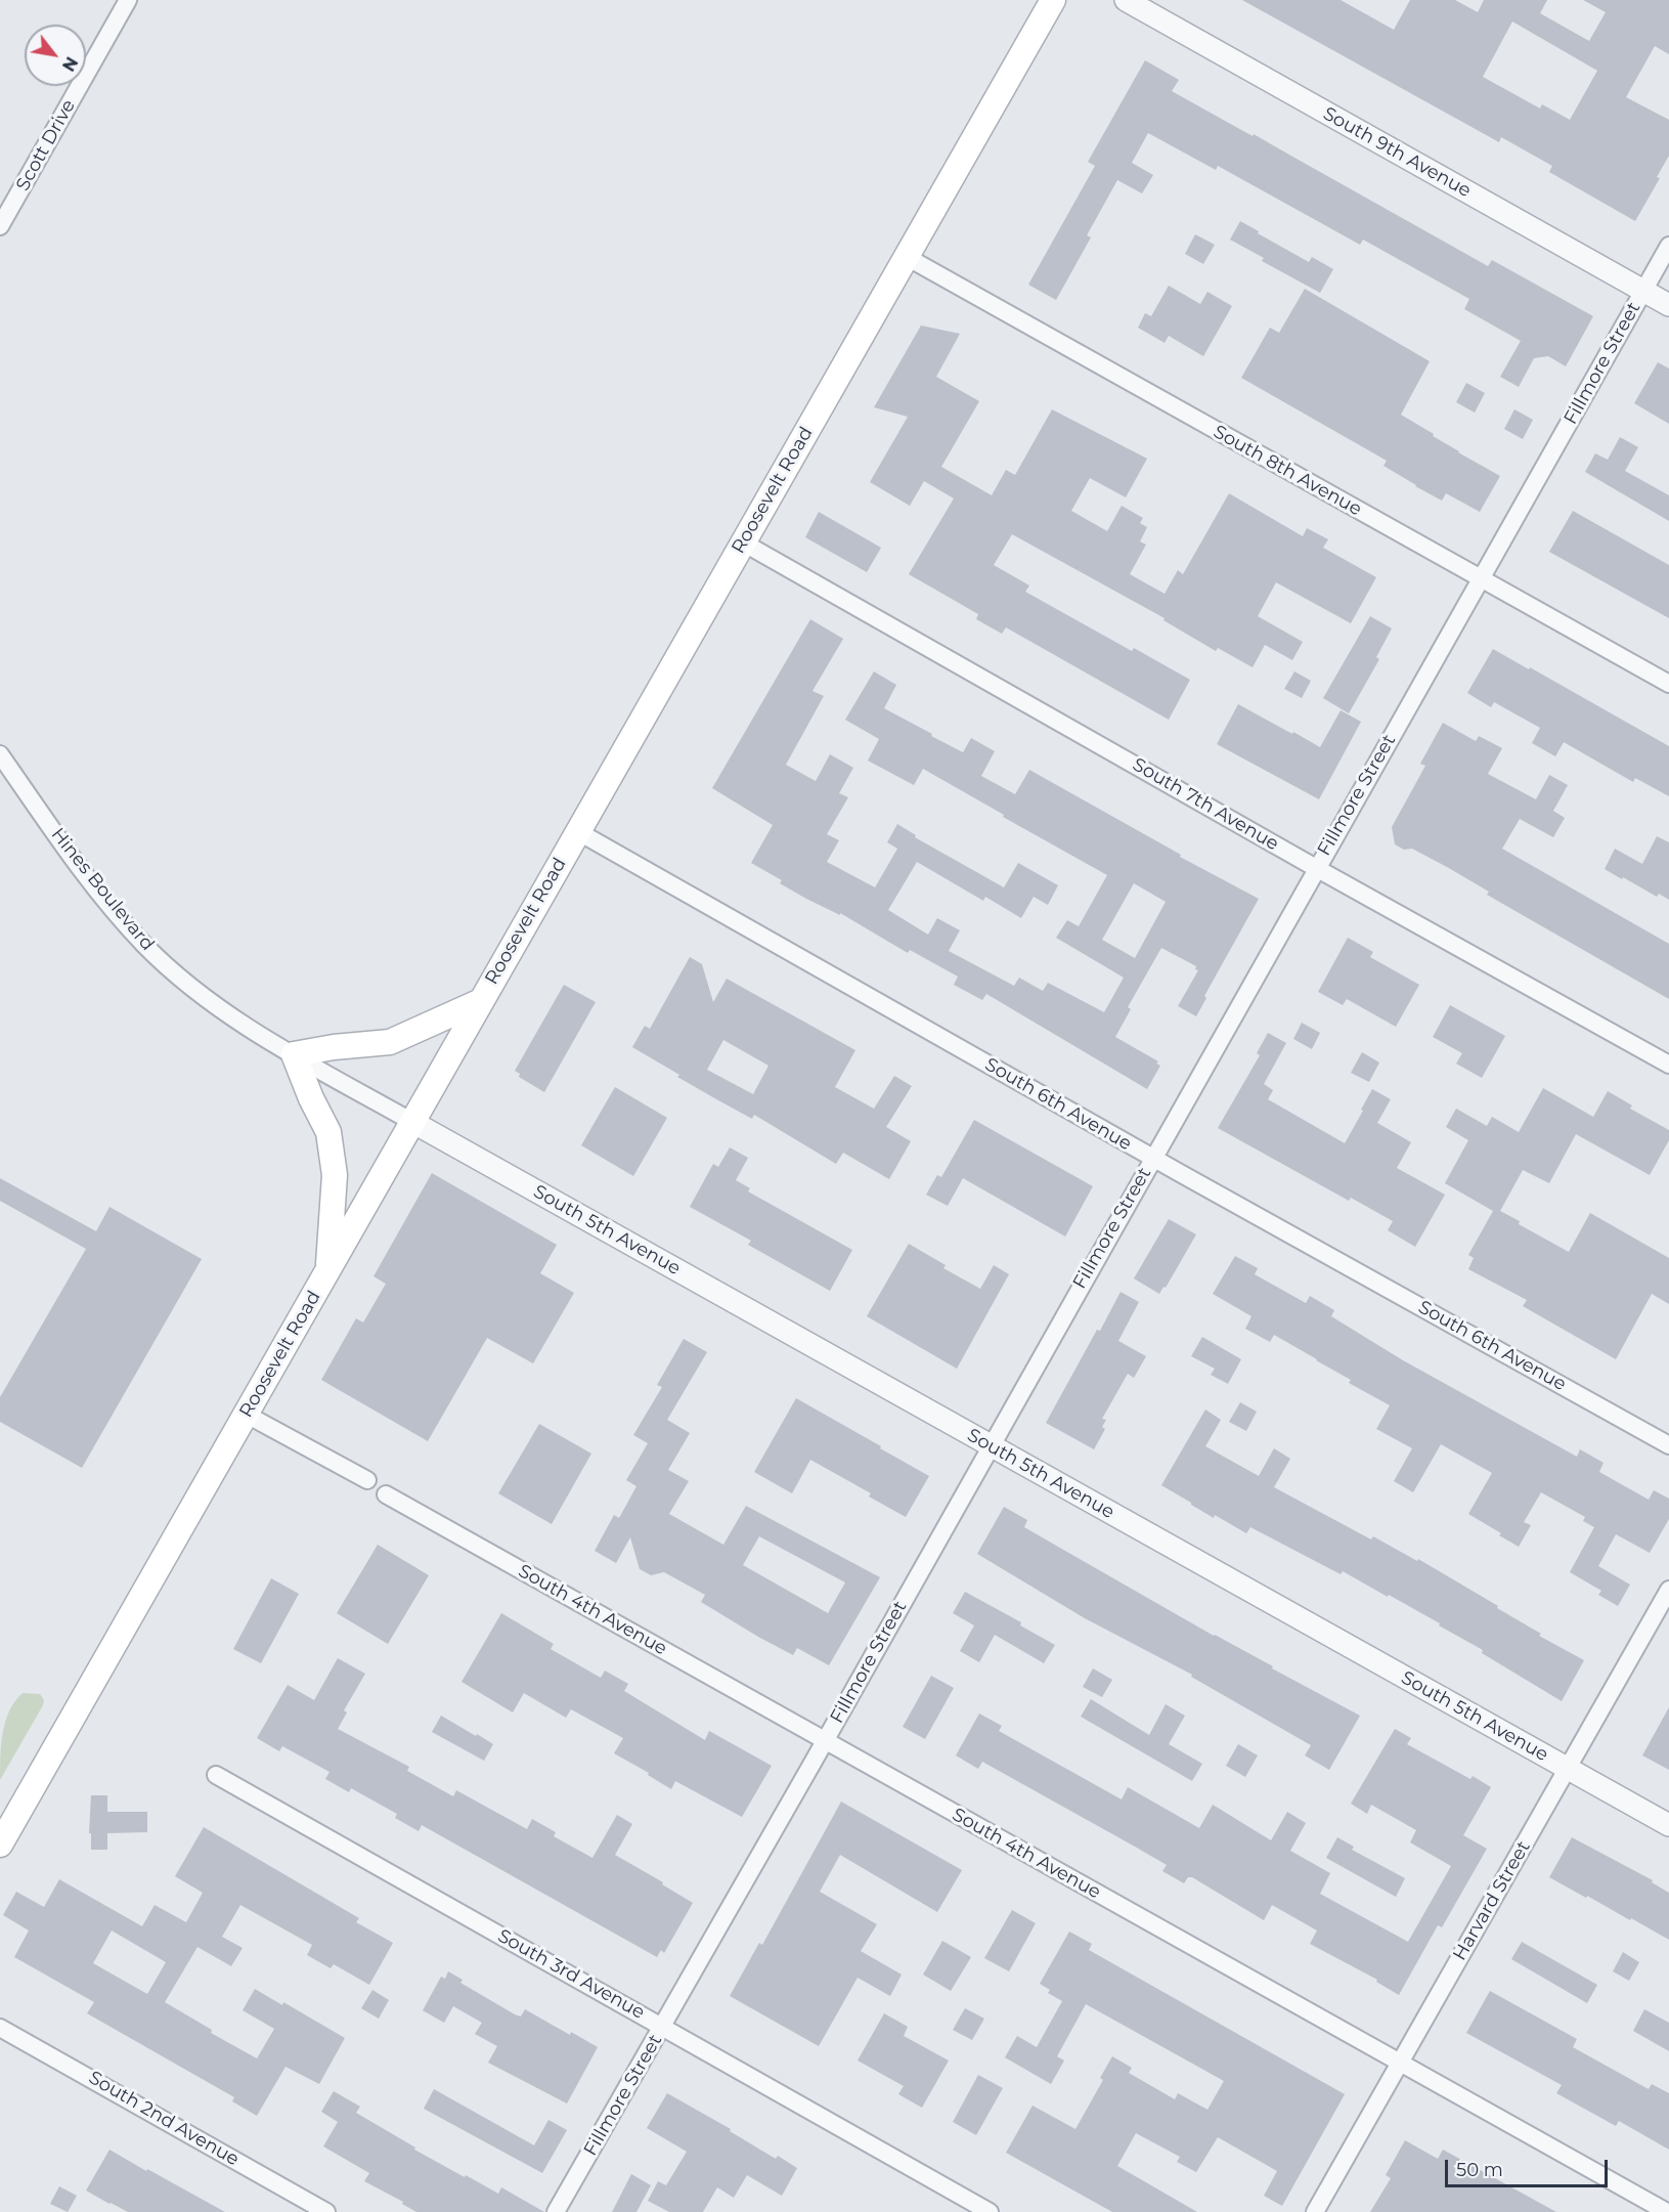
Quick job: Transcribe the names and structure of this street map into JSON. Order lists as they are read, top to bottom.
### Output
{
  "streets": {
    "main road": ["Roosevelt Road"],
    "street": [
      "Scott Drive",
      "South 9th Avenue",
      "Fillmore Street",
      "South 8th Avenue",
      "South 7th Avenue",
      "Hines Boulevard",
      "South 6th Avenue",
      "South 5th Avenue",
      "South 4th Avenue",
      "Harvard Street",
      "South 3rd Avenue",
      "South 2nd Avenue"
    ]
  },
  "crossings": [
    ["South 9th Avenue", "Fillmore Street"],
    ["Fillmore Street", "South 8th Avenue"],
    ["Fillmore Street", "South 7th Avenue"],
    ["Fillmore Street", "South 6th Avenue"],
    ["Fillmore Street", "South 5th Avenue"],
    ["Fillmore Street", "South 4th Avenue"],
    ["Fillmore Street", "South 3rd Avenue"],
    ["South 8th Avenue", "Roosevelt Road"],
    ["Roosevelt Road", "South 7th Avenue"],
    ["Roosevelt Road", "Hines Boulevard"],
    ["Roosevelt Road", "South 6th Avenue"],
    ["Roosevelt Road", "South 5th Avenue"],
    ["Hines Boulevard", "South 5th Avenue"],
    ["South 5th Avenue", "Harvard Street"],
    ["South 4th Avenue", "Harvard Street"]
  ],
  "scale_bar": "50 m",
  "north": "bottom right"
}
